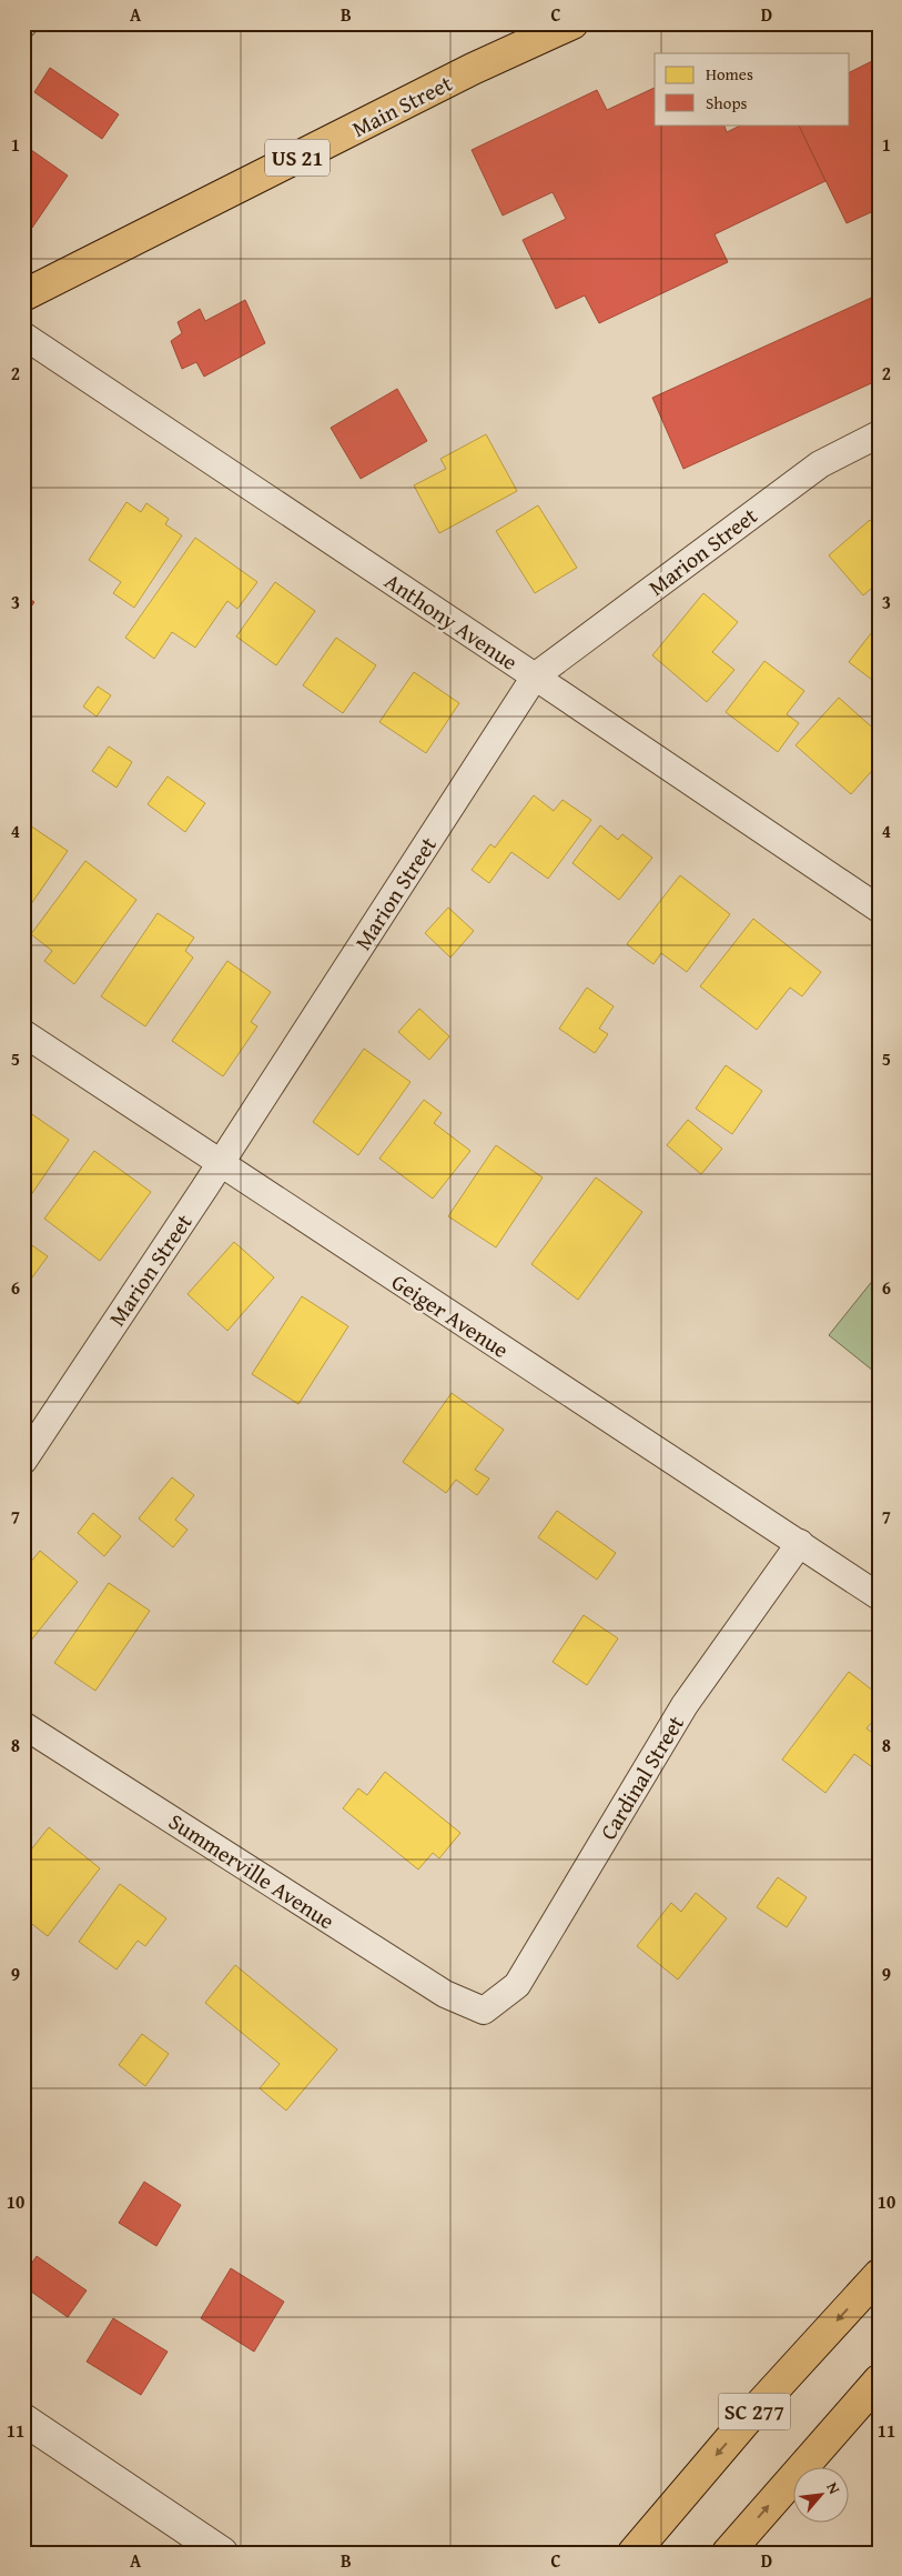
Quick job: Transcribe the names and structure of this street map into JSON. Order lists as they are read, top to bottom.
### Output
{
  "streets": {
    "main road": ["Main Street", "US 21", "SC 277"],
    "street": [
      "Marion Street",
      "Anthony Avenue",
      "Geiger Avenue",
      "Cardinal Street",
      "Summerville Avenue"
    ]
  },
  "crossings": [
    ["Marion Street", "Anthony Avenue"],
    ["Marion Street", "Geiger Avenue"],
    ["Geiger Avenue", "Cardinal Street"],
    ["Cardinal Street", "Summerville Avenue"]
  ],
  "legend": ["Homes", "Shops"],
  "north": "top right",
  "grid": {
    "columns": [
      "A",
      "B",
      "C",
      "D"
    ],
    "rows": [
      "1",
      "2",
      "3",
      "4",
      "5",
      "6",
      "7",
      "8",
      "9",
      "10",
      "11"
    ]
  }
}
